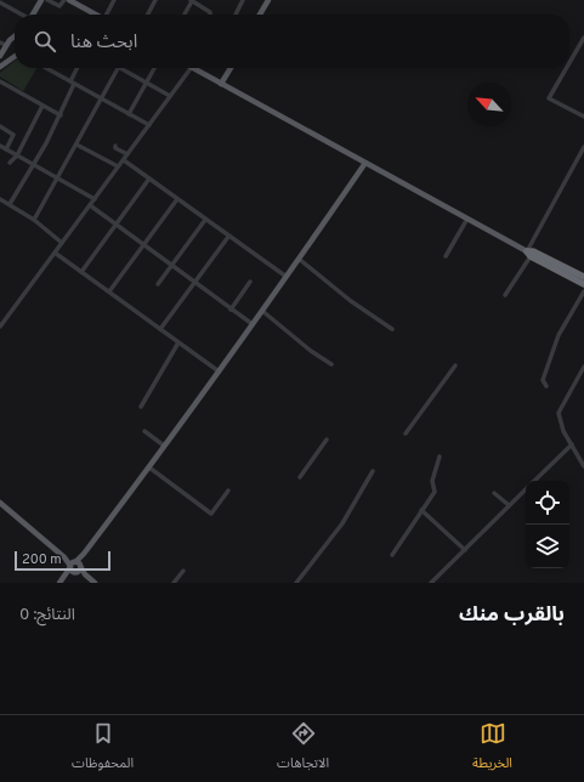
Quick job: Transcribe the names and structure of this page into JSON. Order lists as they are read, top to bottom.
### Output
{
  "scale_bar": "200 m",
  "north": "top left",
  "page": {
    "search": "ابحث هنا",
    "scale": "200 m",
    "heading": ["بالقرب منك", "النتائج: 0"],
    "nav": ["الخريطة", "الاتجاهات", "المحفوظات"]
  }
}
